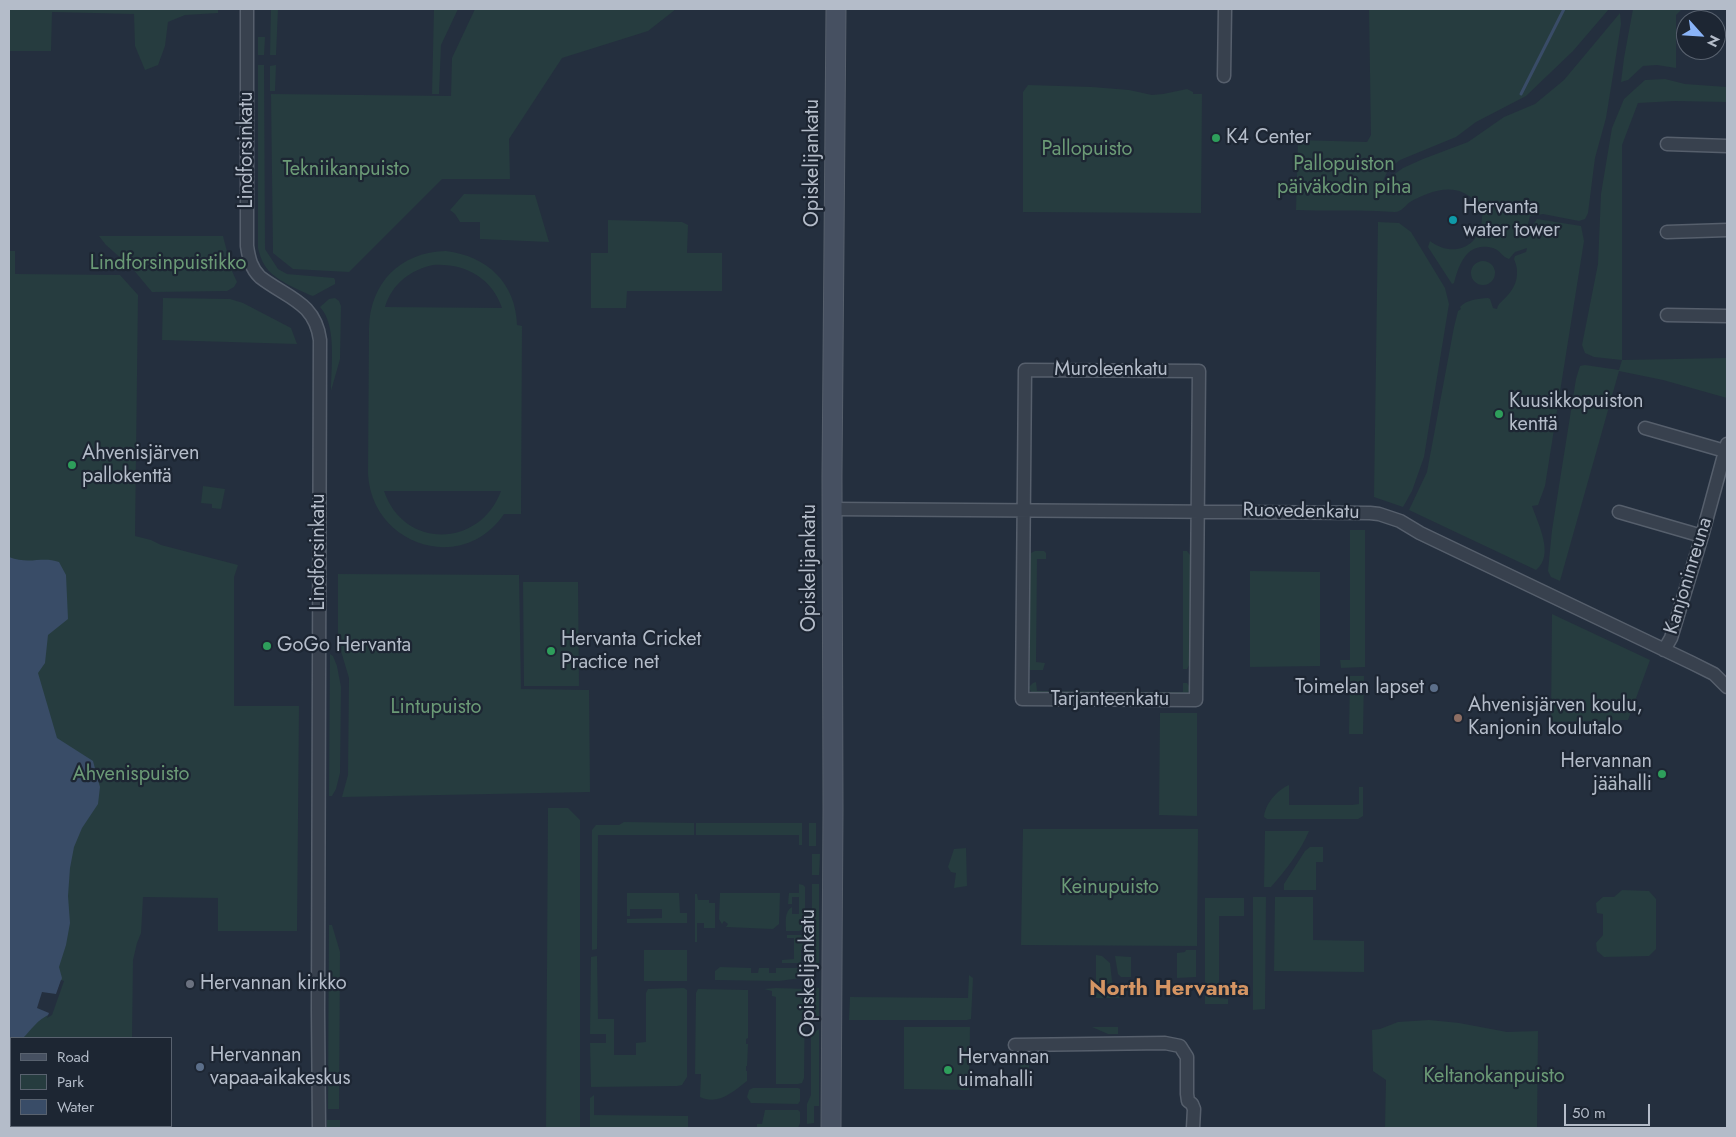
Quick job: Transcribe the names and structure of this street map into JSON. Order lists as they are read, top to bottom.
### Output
{
  "streets": {
    "main road": ["Opiskelijankatu"],
    "street": [
      "Lindforsinkatu",
      "Muroleenkatu",
      "Ruovedenkatu",
      "Kanjoninreuna",
      "Tarjanteenkatu"
    ]
  },
  "crossings": [
    ["Opiskelijankatu", "Ruovedenkatu"],
    ["Muroleenkatu", "Ruovedenkatu"],
    ["Muroleenkatu", "Tarjanteenkatu"],
    ["Ruovedenkatu", "Kanjoninreuna"],
    ["Ruovedenkatu", "Tarjanteenkatu"]
  ],
  "districts": ["North Hervanta"],
  "parks": [
    "Pallopuisto",
    "Pallopuiston päiväkodin piha",
    "Tekniikanpuisto",
    "Lindforsinpuistikko",
    "Lintupuisto",
    "Ahvenispuisto",
    "Keinupuisto",
    "Keltanokanpuisto"
  ],
  "places": [
    "K4 Center",
    "Hervanta water tower",
    "Kuusikkopuiston kenttä",
    "Ahvenisjärven pallokenttä",
    "GoGo Hervanta",
    "Hervanta Cricket Practice net",
    "Toimelan lapset",
    "Ahvenisjärven koulu, Kanjonin koulutalo",
    "Hervannan jäähalli",
    "Hervannan kirkko",
    "Hervannan vapaa-aikakeskus",
    "Hervannan uimahalli"
  ],
  "legend": ["Road", "Park", "Water"],
  "scale_bar": "50 m",
  "north": "bottom right"
}
